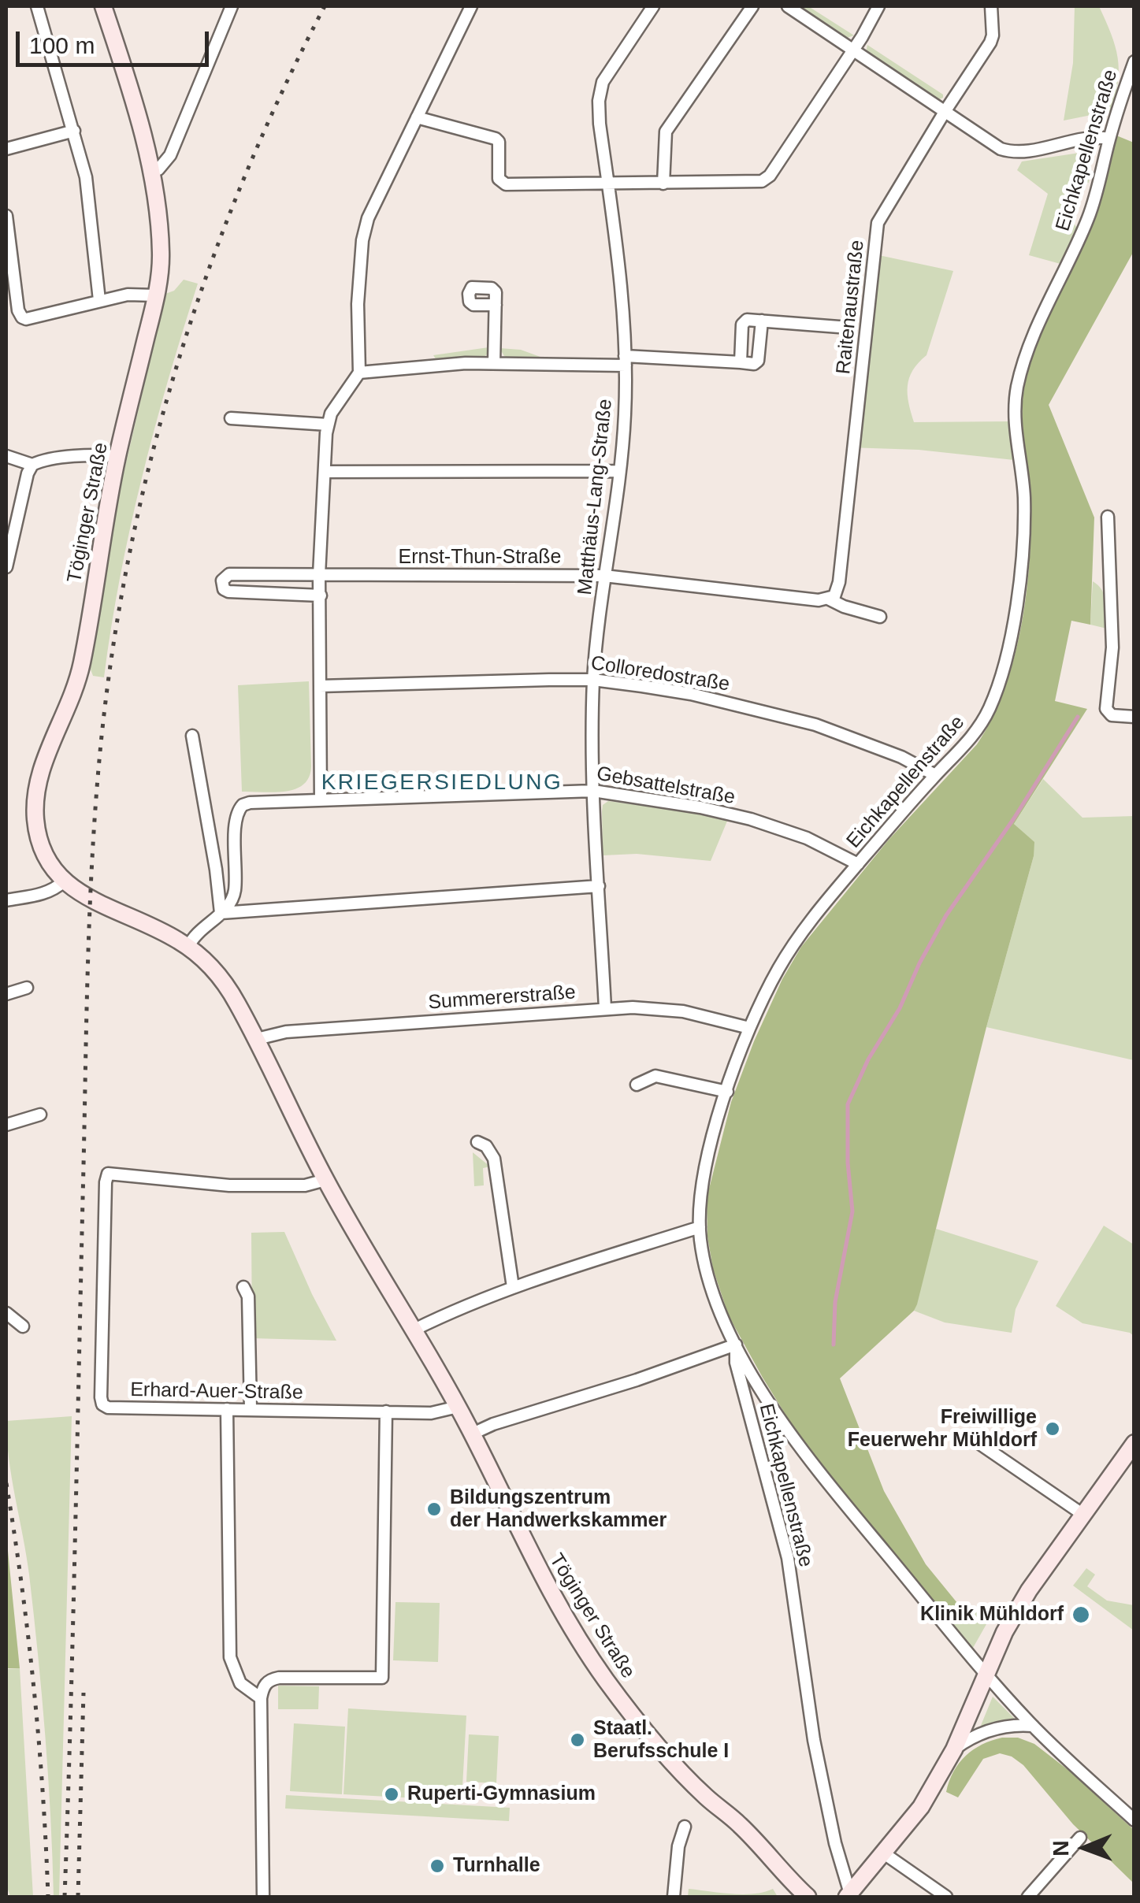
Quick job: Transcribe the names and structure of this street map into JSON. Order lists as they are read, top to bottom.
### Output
{
  "streets": {
    "street": [
      "Eichkapellenstraße",
      "Raitenaustraße",
      "Matthäus-Lang-Straße",
      "Töginger Straße",
      "Ernst-Thun-Straße",
      "Colloredostraße",
      "Gebsattelstraße",
      "Summererstraße",
      "Erhard-Auer-Straße"
    ]
  },
  "crossings": [
    ["Eichkapellenstraße", "Colloredostraße"],
    ["Eichkapellenstraße", "Gebsattelstraße"],
    ["Eichkapellenstraße", "Summererstraße"],
    ["Raitenaustraße", "Ernst-Thun-Straße"],
    ["Matthäus-Lang-Straße", "Ernst-Thun-Straße"],
    ["Matthäus-Lang-Straße", "Colloredostraße"],
    ["Matthäus-Lang-Straße", "Gebsattelstraße"],
    ["Matthäus-Lang-Straße", "Summererstraße"],
    ["Töginger Straße", "Summererstraße"],
    ["Töginger Straße", "Erhard-Auer-Straße"]
  ],
  "districts": ["KRIEGERSIEDLUNG"],
  "places": [
    "Freiwillige Feuerwehr Mühldorf",
    "Bildungszentrum der Handwerkskammer",
    "Klinik Mühldorf",
    "Staatl. Berufsschule I",
    "Ruperti-Gymnasium",
    "Turnhalle"
  ],
  "scale_bar": "100 m",
  "north": "left"
}
